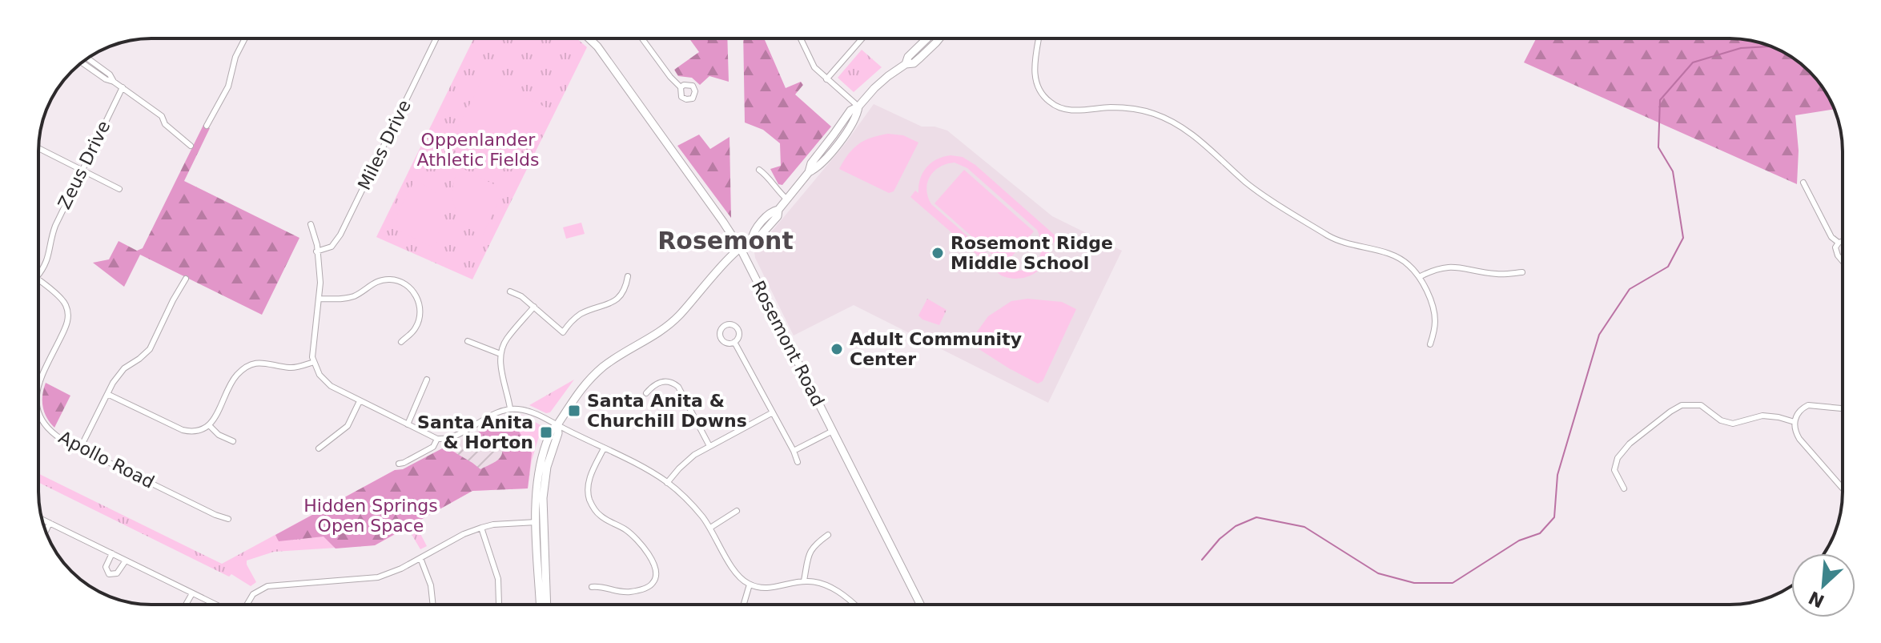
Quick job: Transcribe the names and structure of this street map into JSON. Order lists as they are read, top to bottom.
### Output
{
  "streets": {
    "main road": ["Rosemont Road"],
    "street": ["Miles Drive", "Zeus Drive", "Apollo Road"]
  },
  "districts": ["Rosemont"],
  "parks": ["Oppenlander Athletic Fields", "Hidden Springs Open Space"],
  "places": {
    "other": ["Rosemont Ridge Middle School", "Adult Community Center"],
    "transit": ["Santa Anita & Churchill Downs", "Santa Anita & Horton"]
  },
  "north": "bottom left"
}
